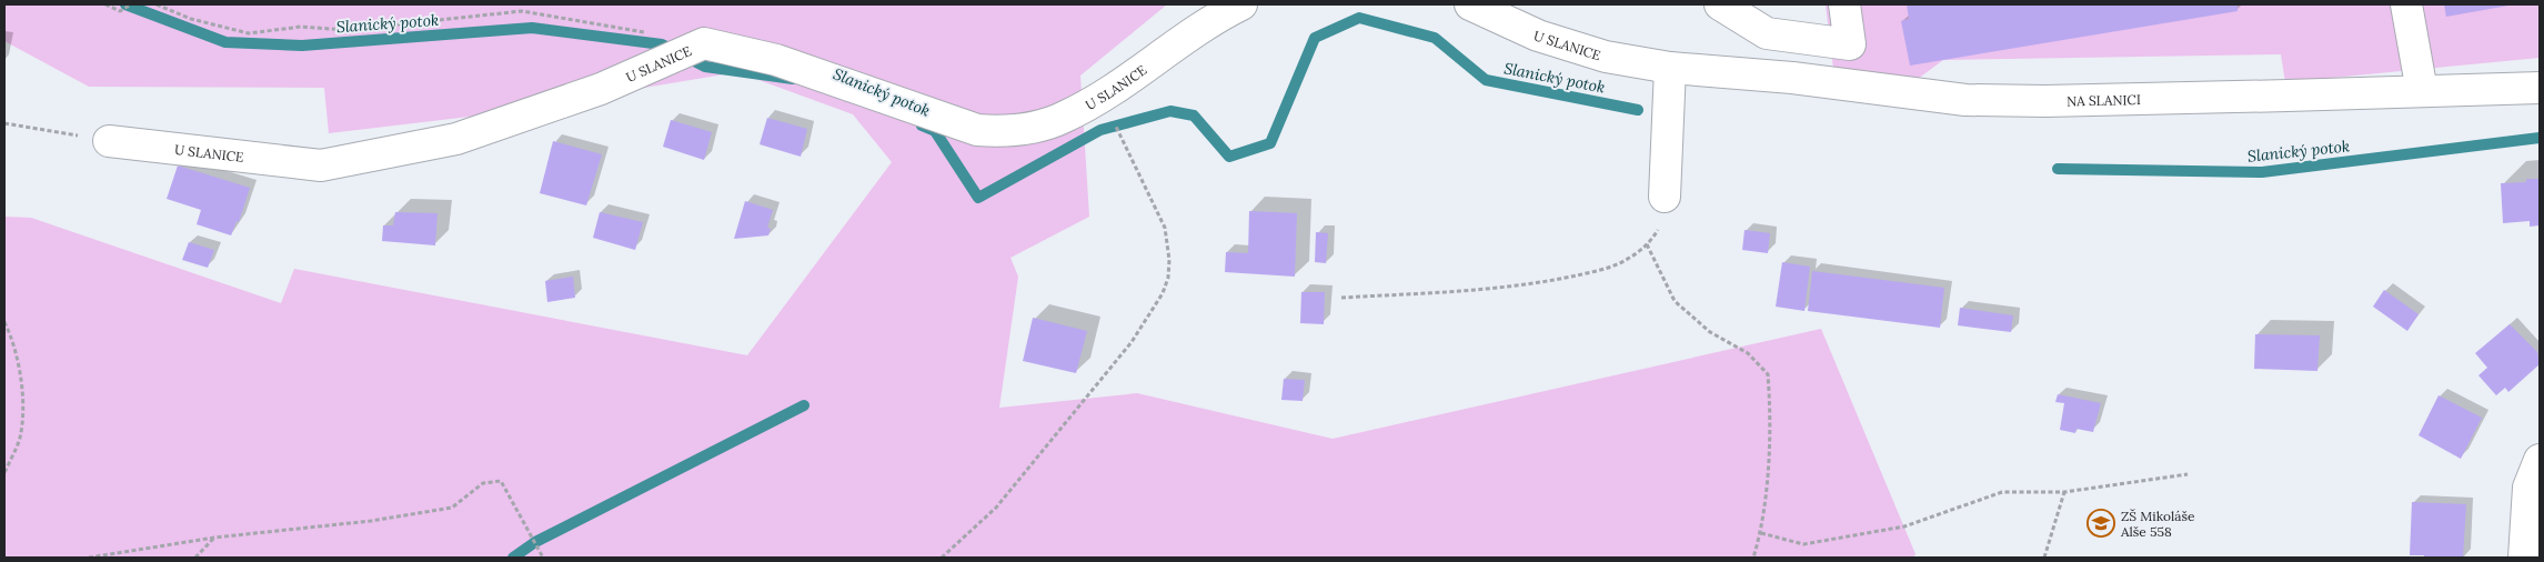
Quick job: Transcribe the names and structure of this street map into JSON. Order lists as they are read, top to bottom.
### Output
{
  "streets": {
    "street": ["U SLANICE", "NA SLANICI"]
  },
  "crossings": [
    ["U SLANICE", "NA SLANICI"]
  ],
  "water": ["Slanický potok"],
  "places": {
    "school or university": ["ZŠ Mikoláše Alše 558"]
  }
}
